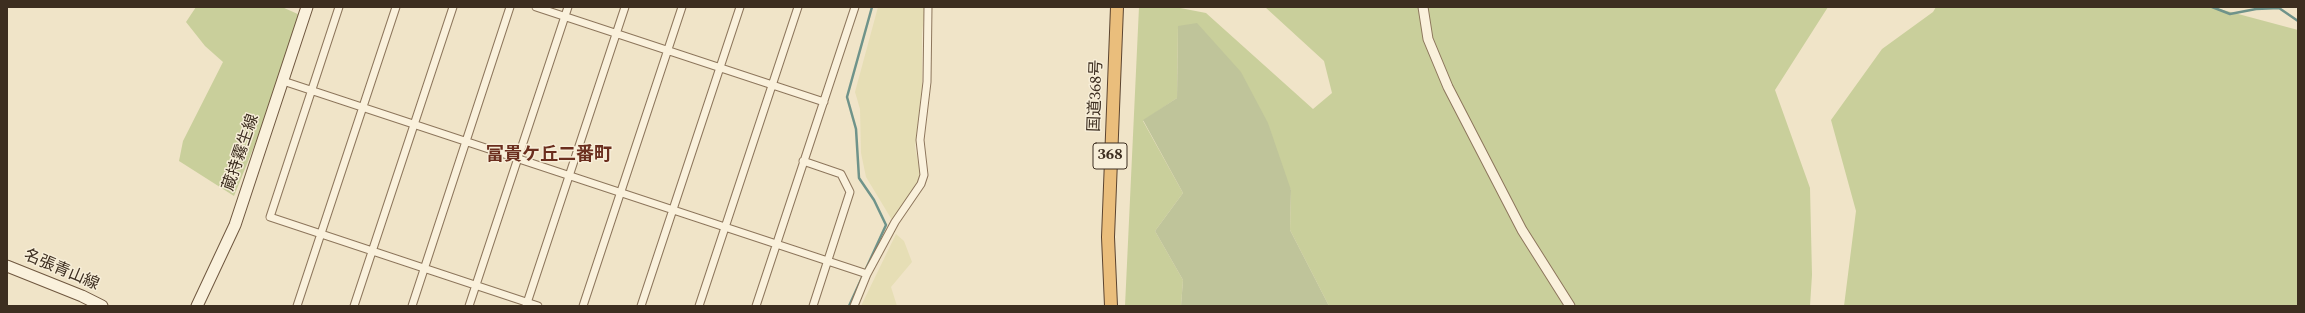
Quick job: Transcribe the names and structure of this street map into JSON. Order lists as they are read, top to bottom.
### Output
{
  "streets": {
    "highway": ["国道368号", "368"],
    "main road": ["蔵持霧生線", "名張青山線"]
  },
  "districts": ["富貴ケ丘二番町"]
}
